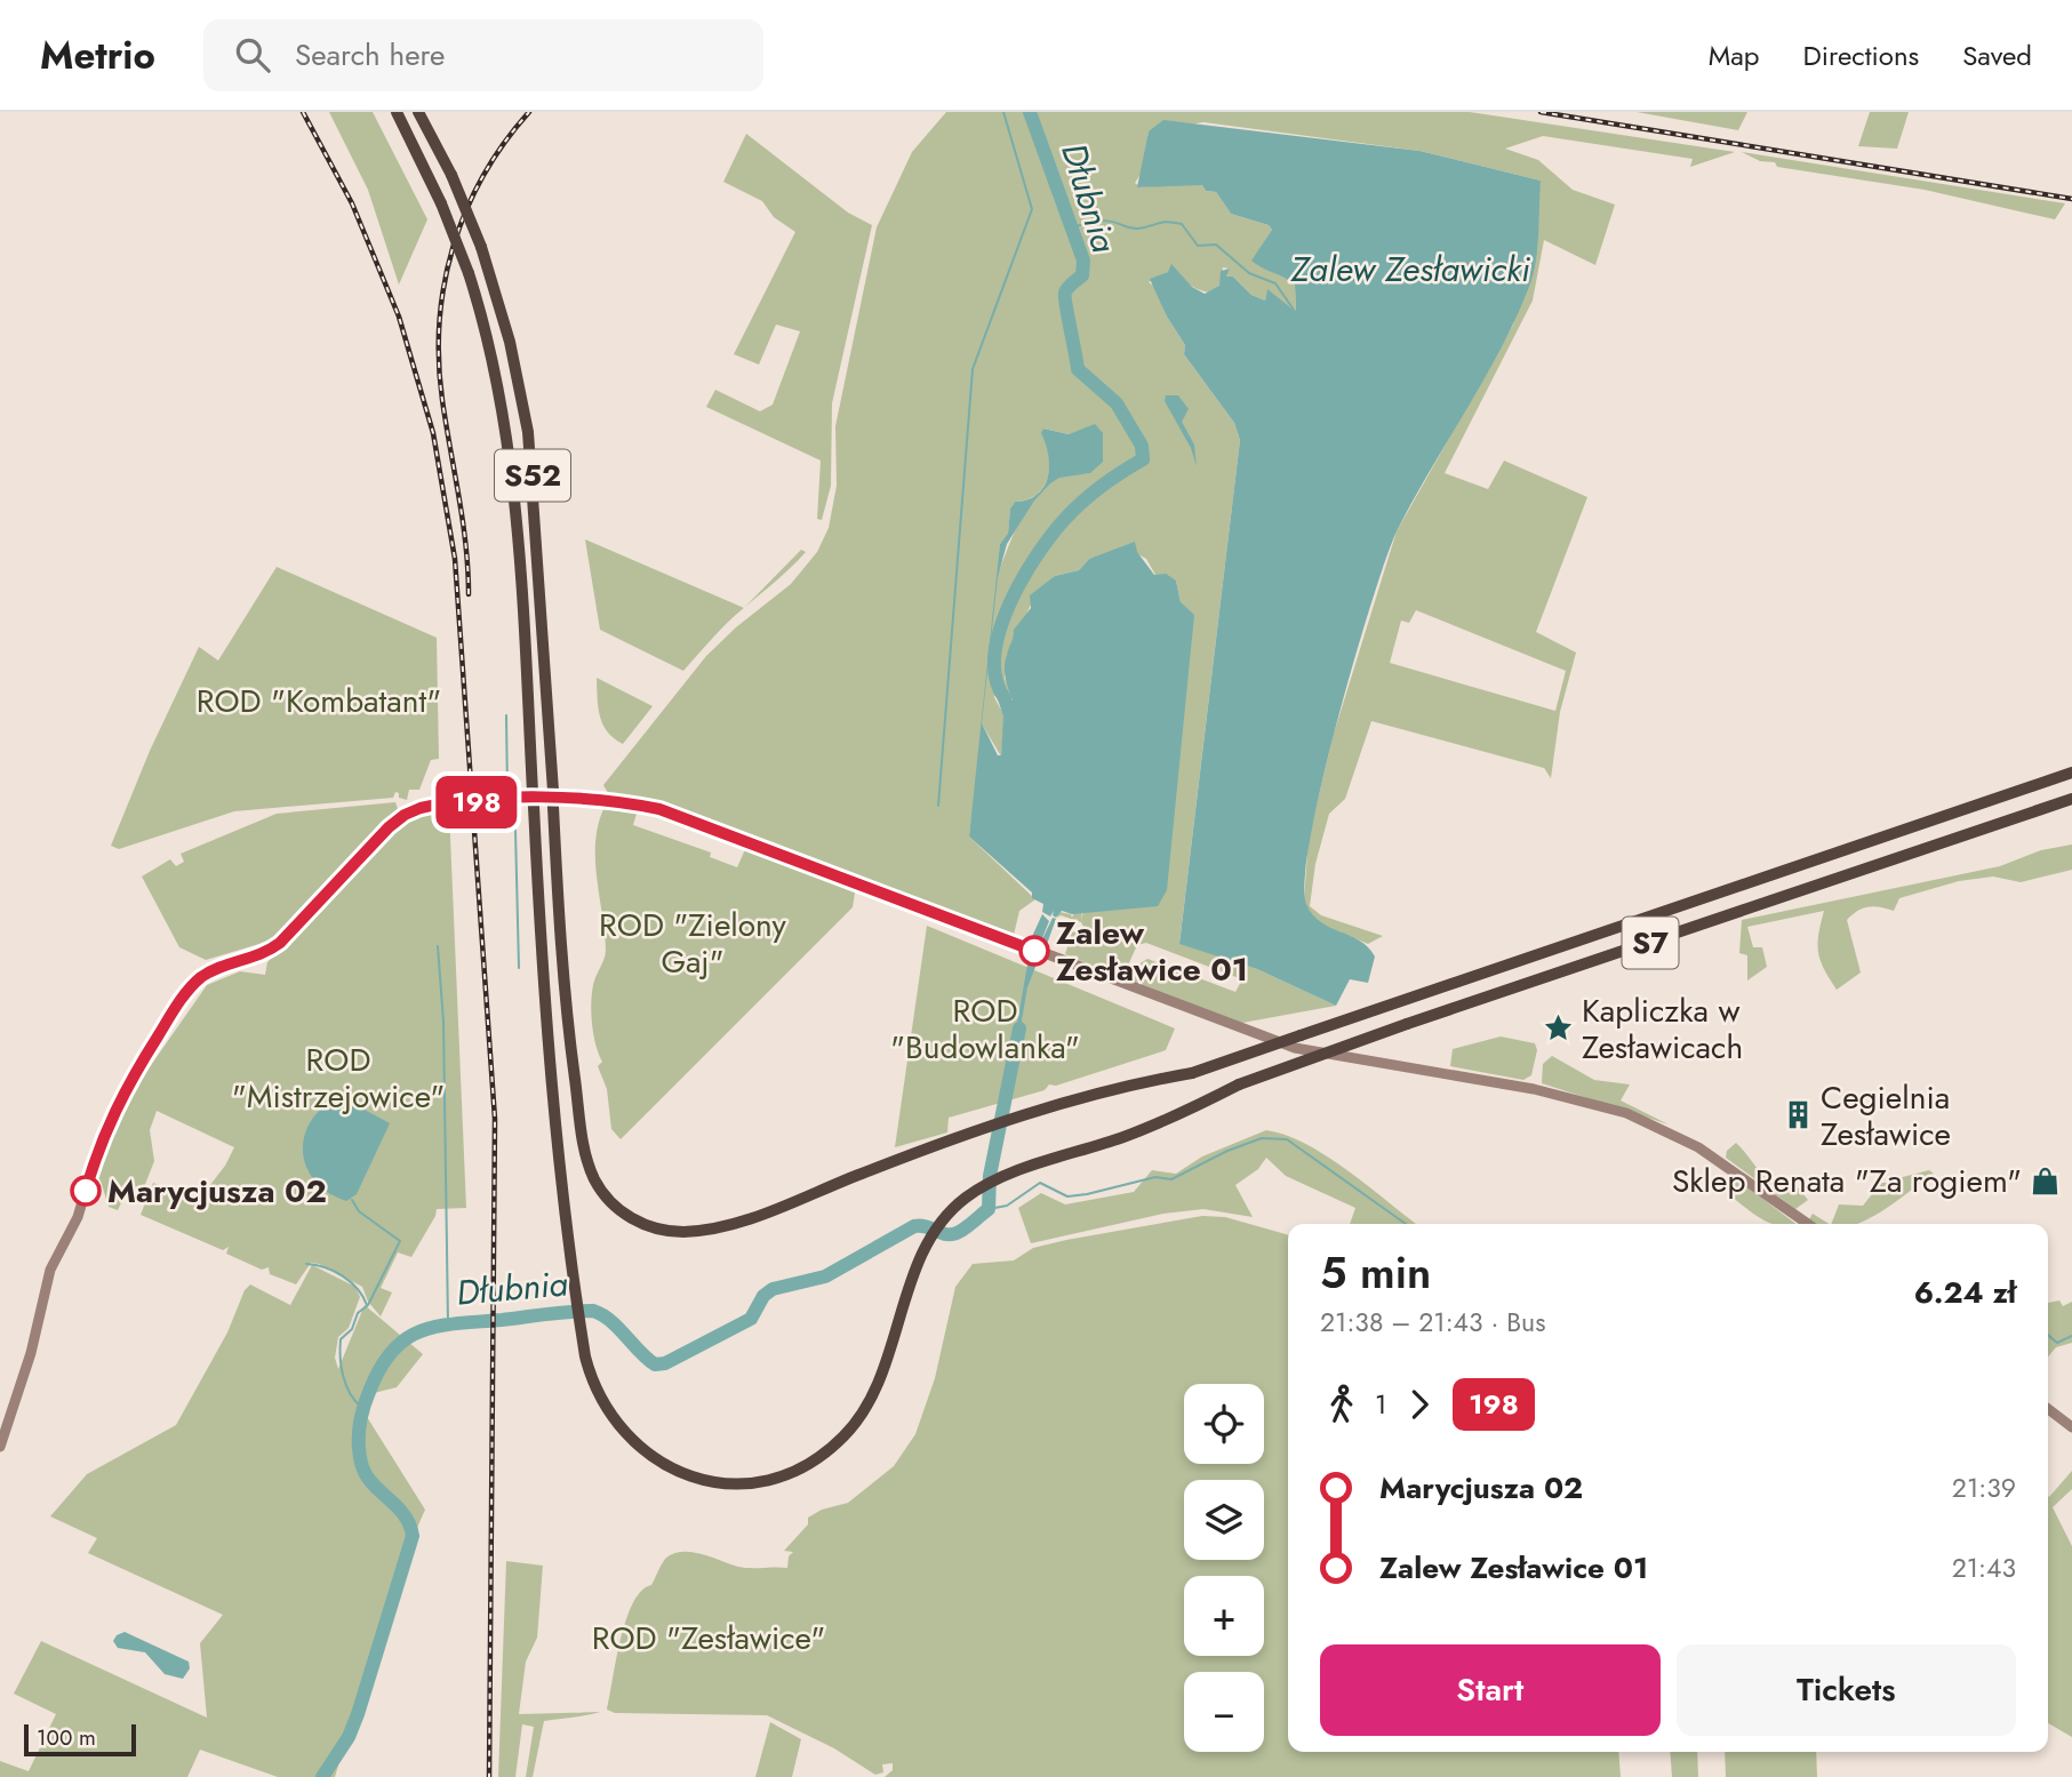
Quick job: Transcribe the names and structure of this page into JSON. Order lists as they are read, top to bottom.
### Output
{
  "streets": {
    "highway": ["S52", "S7"]
  },
  "crossings": [
    ["S52", "S7"]
  ],
  "water": ["Dłubnia", "Zalew Zesławicki"],
  "parks": [
    "ROD \"Kombatant\"",
    "ROD \"Zielony Gaj\"",
    "ROD \"Budowlanka\"",
    "ROD \"Mistrzejowice\"",
    "ROD \"Zesławice\""
  ],
  "places": {
    "other": ["Zalew Zesławice 01", "Marycjusza 02"],
    "place": ["Kapliczka w Zesławicach"],
    "building": ["Cegielnia Zesławice"],
    "shop": ["Sklep Renata \"Za rogiem\""]
  },
  "lines": ["bus line 198"],
  "scale_bar": "100 m",
  "page": {
    "header": "Metrio",
    "search": "Search here",
    "nav": ["Map", "Directions", "Saved"],
    "on_map": "198",
    "heading": ["5 min", "21:38 – 21:43 · Bus", "6.24 zł"],
    "legs": ["1", "198"],
    "map_buttons": ["+", "−"],
    "list": [
      {
        "name": "Marycjusza 02",
        "value": "21:39"
      },
      {
        "name": "Zalew Zesławice 01",
        "value": "21:43"
      }
    ],
    "buttons": ["Start", "Tickets"],
    "scale": "100 m"
  }
}
